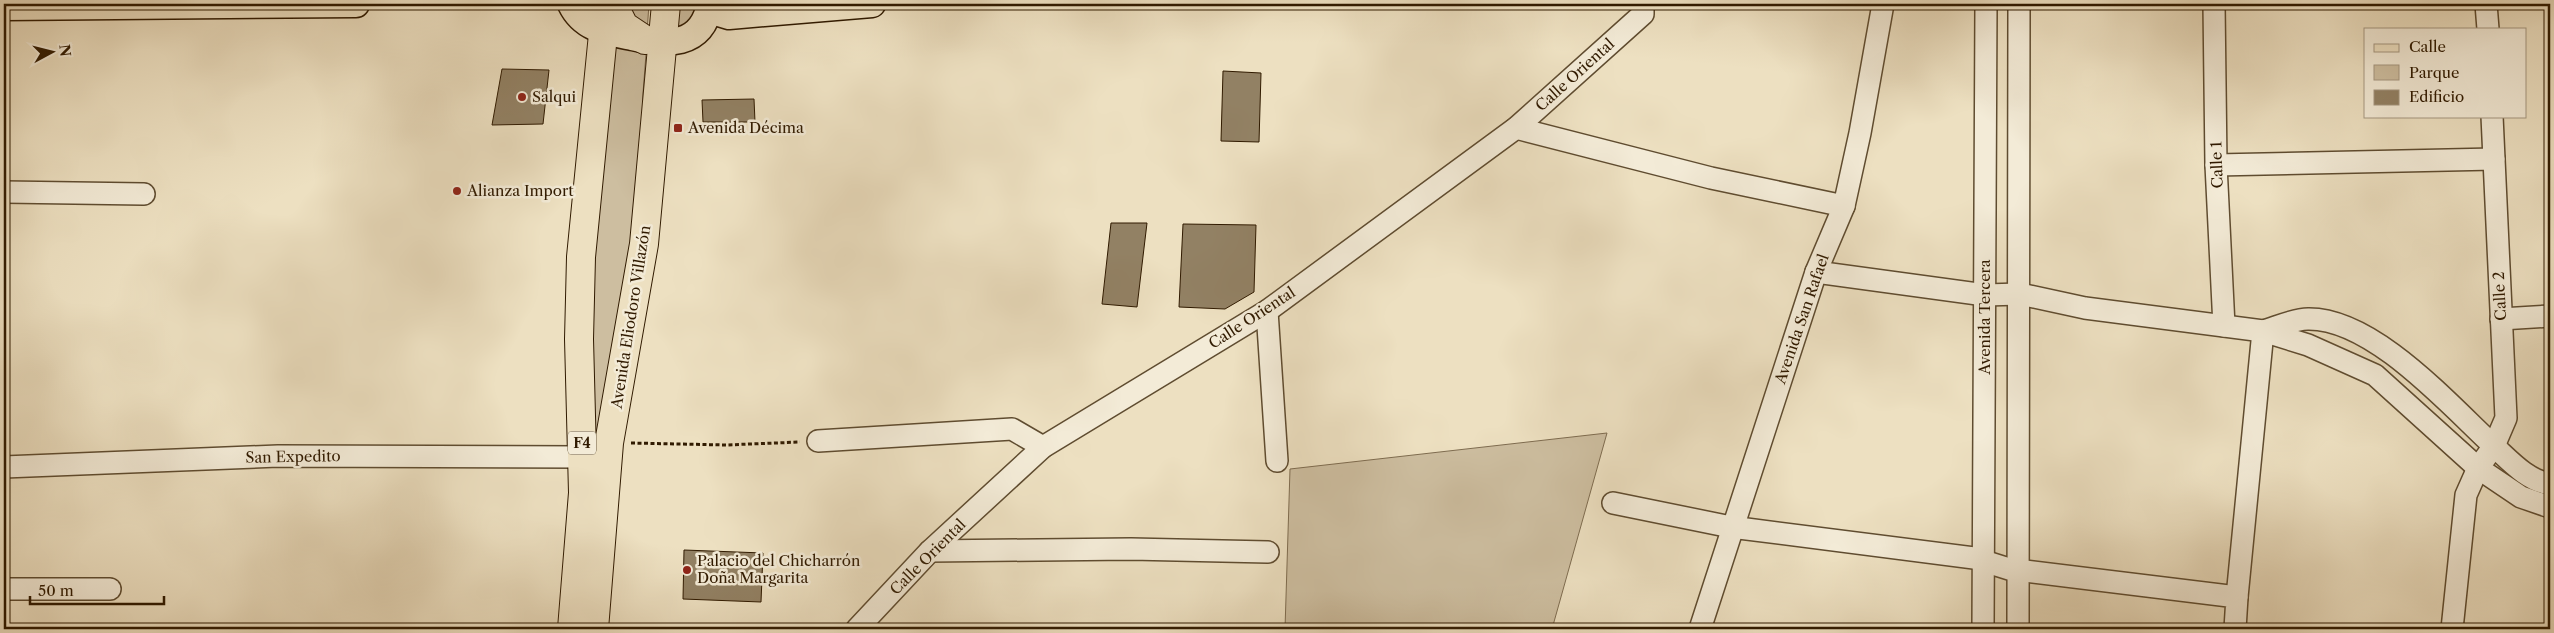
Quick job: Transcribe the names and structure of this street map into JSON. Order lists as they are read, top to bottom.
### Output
{
  "streets": {
    "highway": ["Avenida Eliodoro Villazón", "F4"],
    "street": [
      "Calle Oriental",
      "Calle 1",
      "Calle 2",
      "Avenida Tercera",
      "Avenida San Rafael",
      "San Expedito"
    ]
  },
  "crossings": [
    ["F4", "San Expedito"]
  ],
  "places": {
    "other": ["Salqui", "Alianza Import", "Palacio del Chicharrón Doña Margarita"],
    "transit": ["Avenida Décima"]
  },
  "legend": ["Calle", "Parque", "Edificio"],
  "scale_bar": "50 m",
  "north": "right"
}
